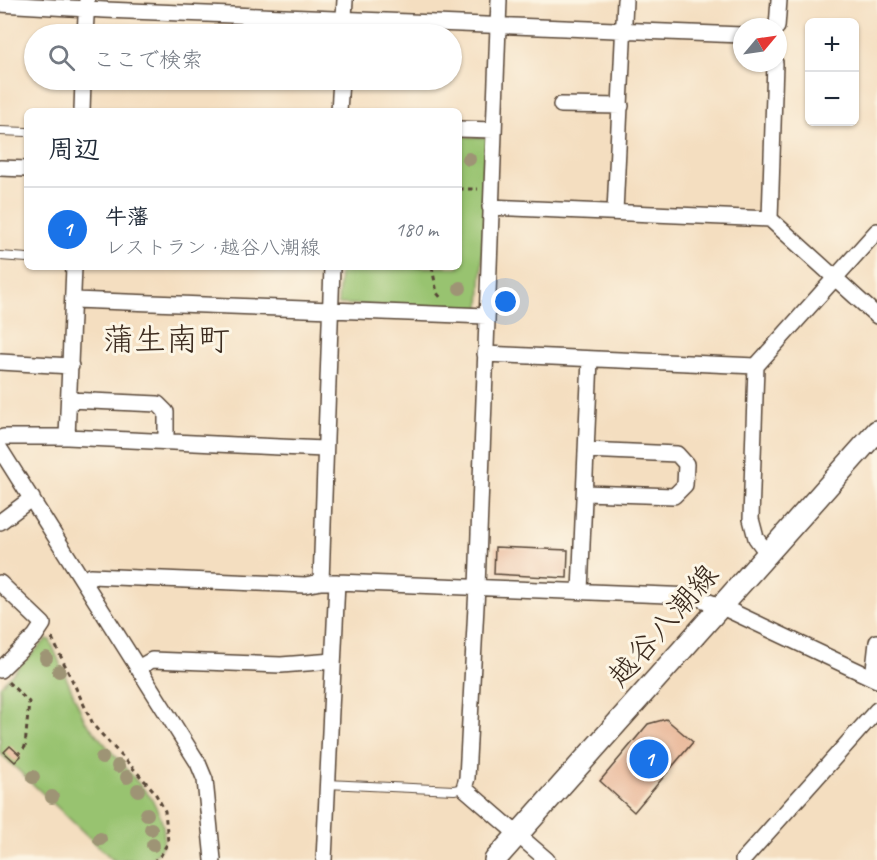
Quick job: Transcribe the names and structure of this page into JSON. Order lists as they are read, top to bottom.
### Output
{
  "streets": {
    "main road": ["越谷八潮線"]
  },
  "districts": ["蒲生南町"],
  "north": "top right",
  "page": {
    "map_buttons": ["+", "−"],
    "search": "ここで検索",
    "heading": "周辺",
    "list": [
      {
        "mark": "1",
        "name": "牛藩",
        "note": "レストラン · 越谷八潮線",
        "value": "180 m"
      }
    ],
    "pins": "1"
  }
}
